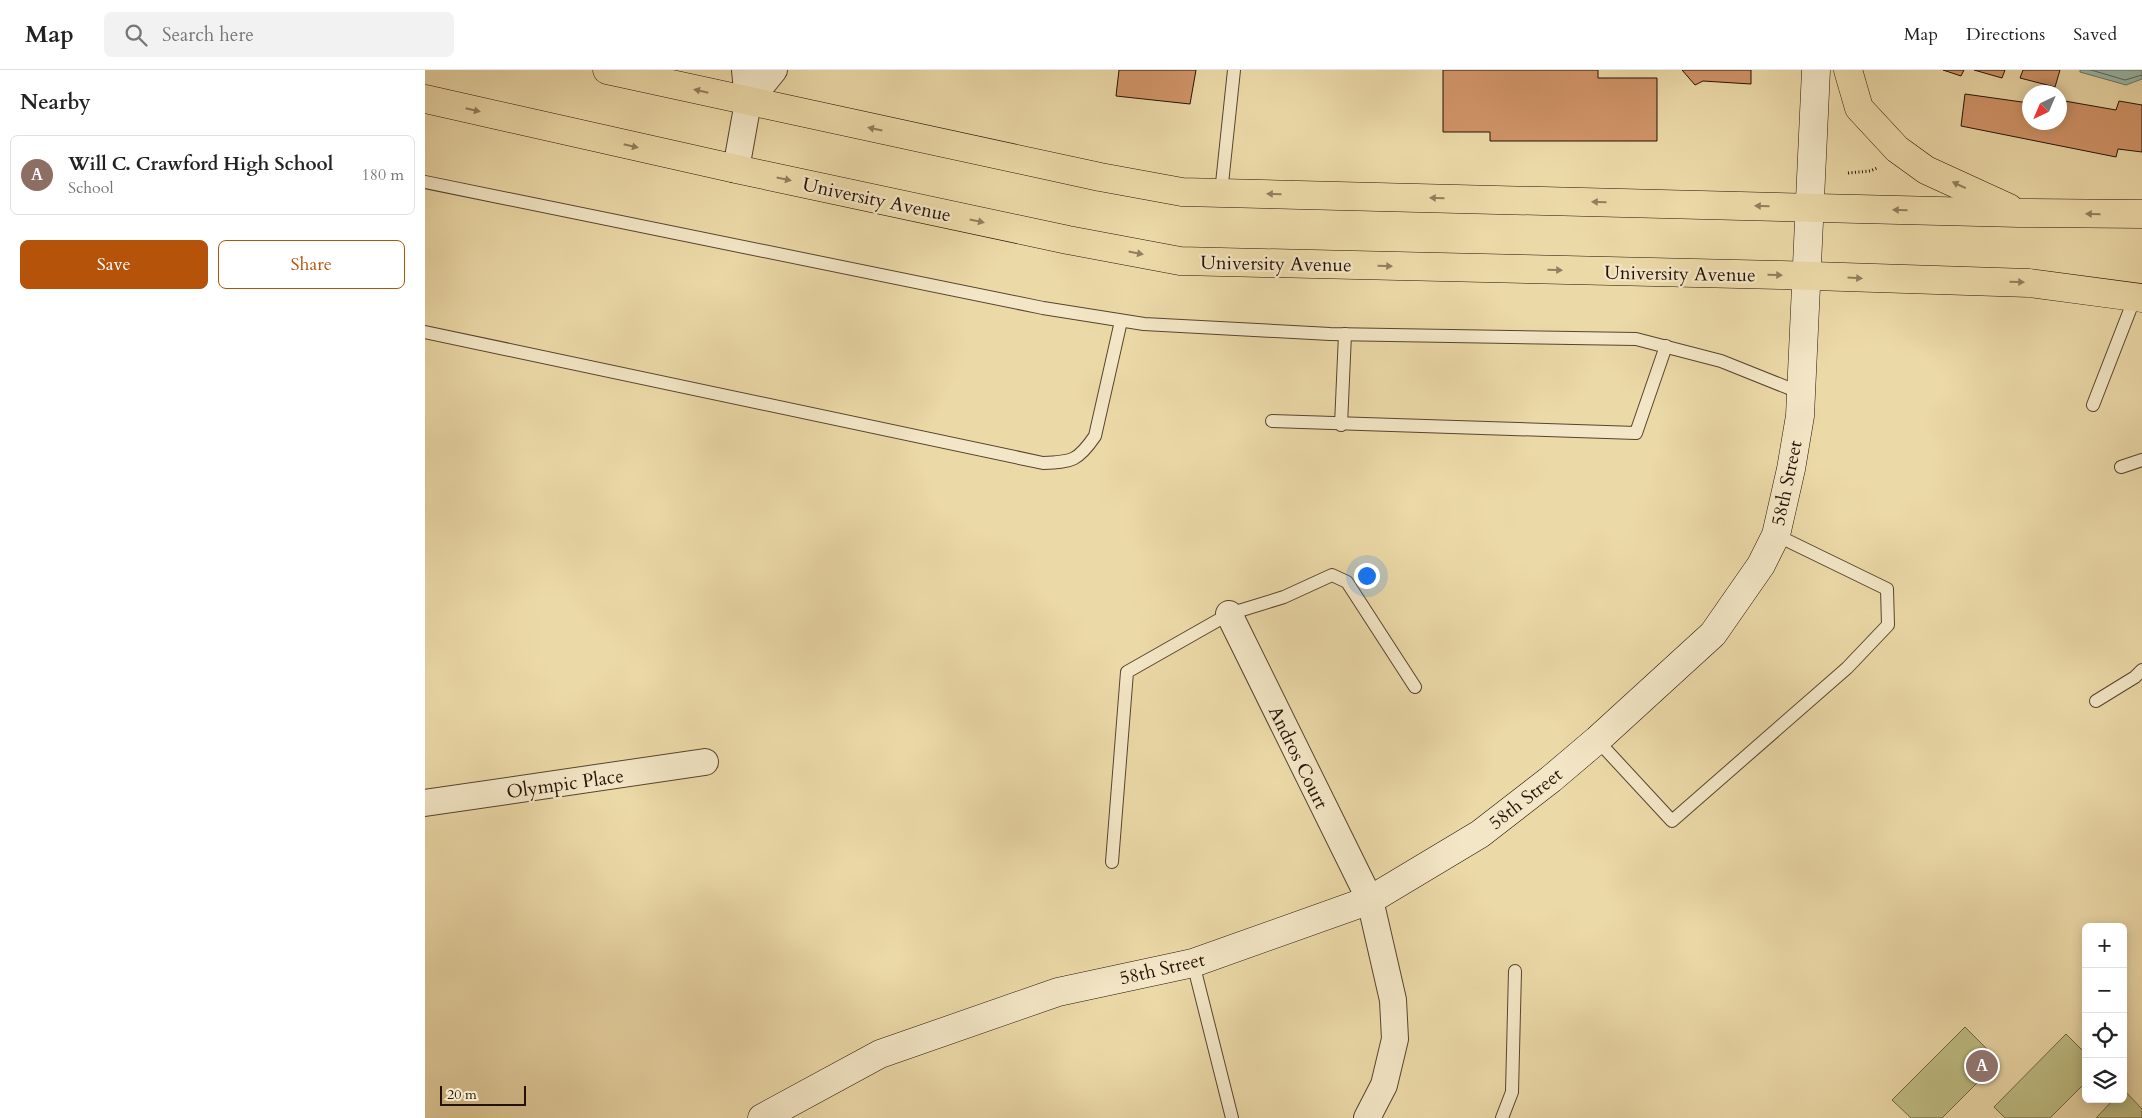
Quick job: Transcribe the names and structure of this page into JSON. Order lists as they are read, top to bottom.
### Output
{
  "streets": {
    "main road": ["University Avenue"],
    "street": ["58th Street", "Andros Court", "Olympic Place"]
  },
  "crossings": [
    ["University Avenue", "58th Street"],
    ["58th Street", "Andros Court"]
  ],
  "scale_bar": "20 m",
  "north": "bottom left",
  "page": {
    "header": "Map",
    "search": "Search here",
    "nav": ["Map", "Directions", "Saved"],
    "heading": "Nearby",
    "list": [
      {
        "mark": "A",
        "name": "Will C. Crawford High School",
        "note": "School",
        "value": "180 m"
      }
    ],
    "buttons": ["Save", "Share"],
    "map_buttons": ["+", "−"],
    "pins": "A",
    "scale": "20 m"
  }
}
